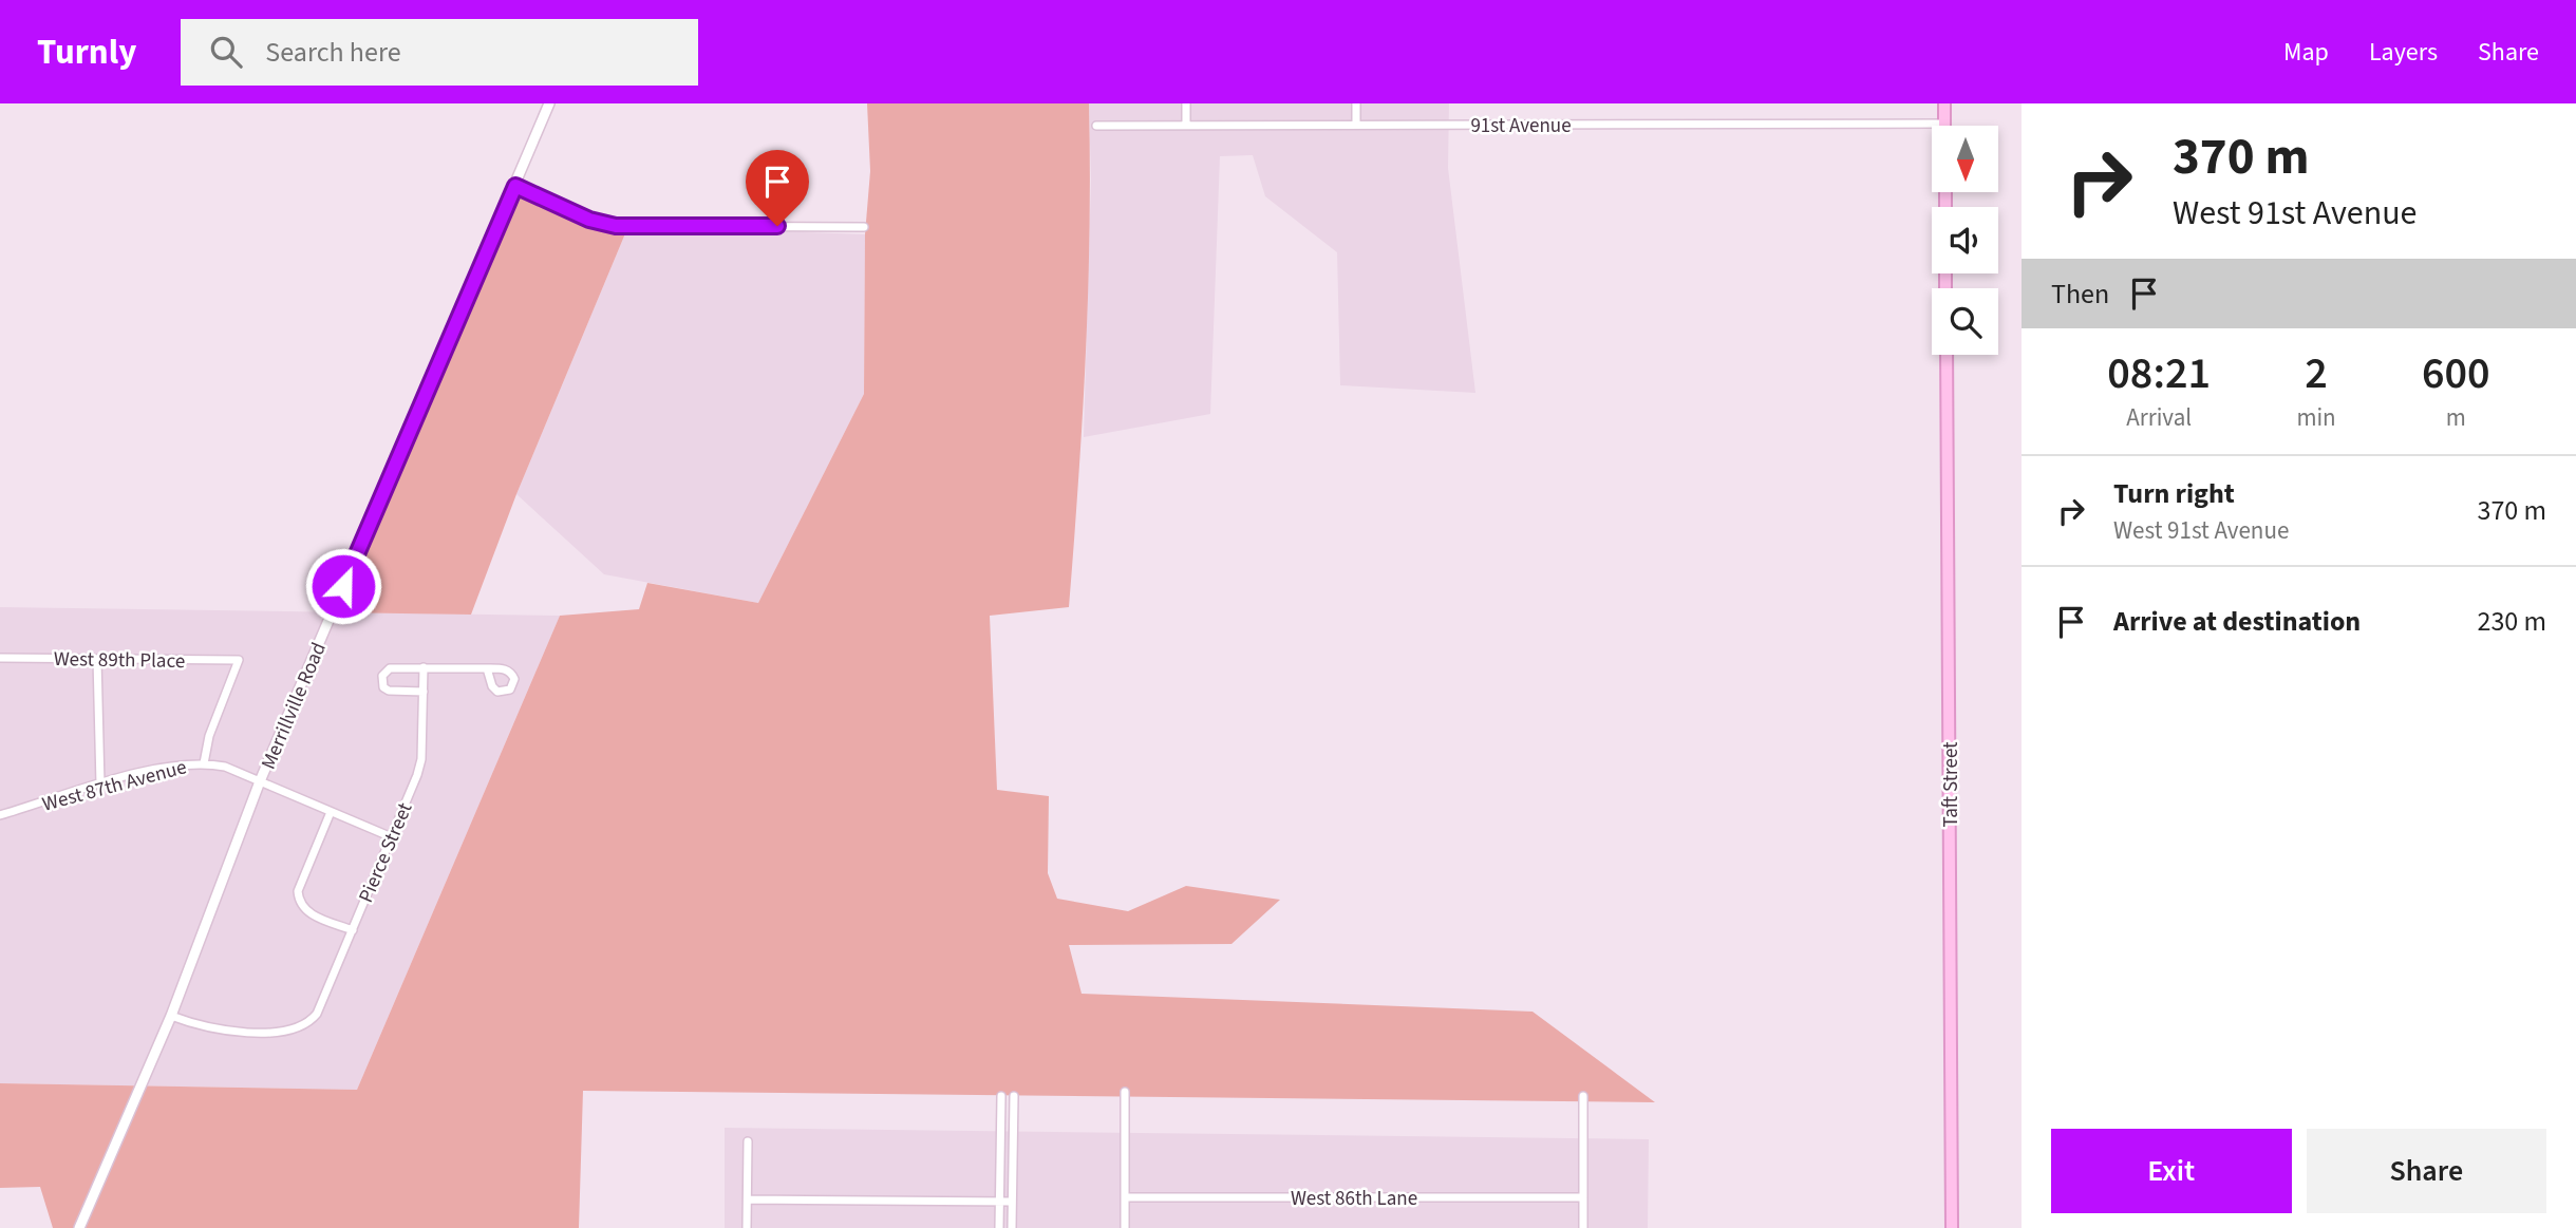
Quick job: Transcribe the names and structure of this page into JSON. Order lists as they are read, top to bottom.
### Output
{
  "streets": {
    "main road": ["Taft Street"],
    "street": [
      "91st Avenue",
      "West 89th Place",
      "Merrillville Road",
      "West 87th Avenue",
      "Pierce Street",
      "West 86th Lane"
    ]
  },
  "crossings": [
    ["West 89th Place", "West 87th Avenue"],
    ["Merrillville Road", "West 87th Avenue"],
    ["Merrillville Road", "Pierce Street"],
    ["West 87th Avenue", "Pierce Street"]
  ],
  "north": "bottom",
  "page": {
    "header": "Turnly",
    "search": "Search here",
    "nav": ["Map", "Layers", "Share"],
    "turn": ["370 m", "West 91st Avenue"],
    "then": "Then",
    "eta": [
      "08:21",
      "Arrival",
      "2",
      "min",
      "600",
      "m"
    ],
    "list": [
      {
        "name": "Turn right",
        "note": "West 91st Avenue",
        "value": "370 m"
      },
      {
        "name": "Arrive at destination",
        "value": "230 m"
      }
    ],
    "buttons": ["Exit", "Share"]
  }
}
